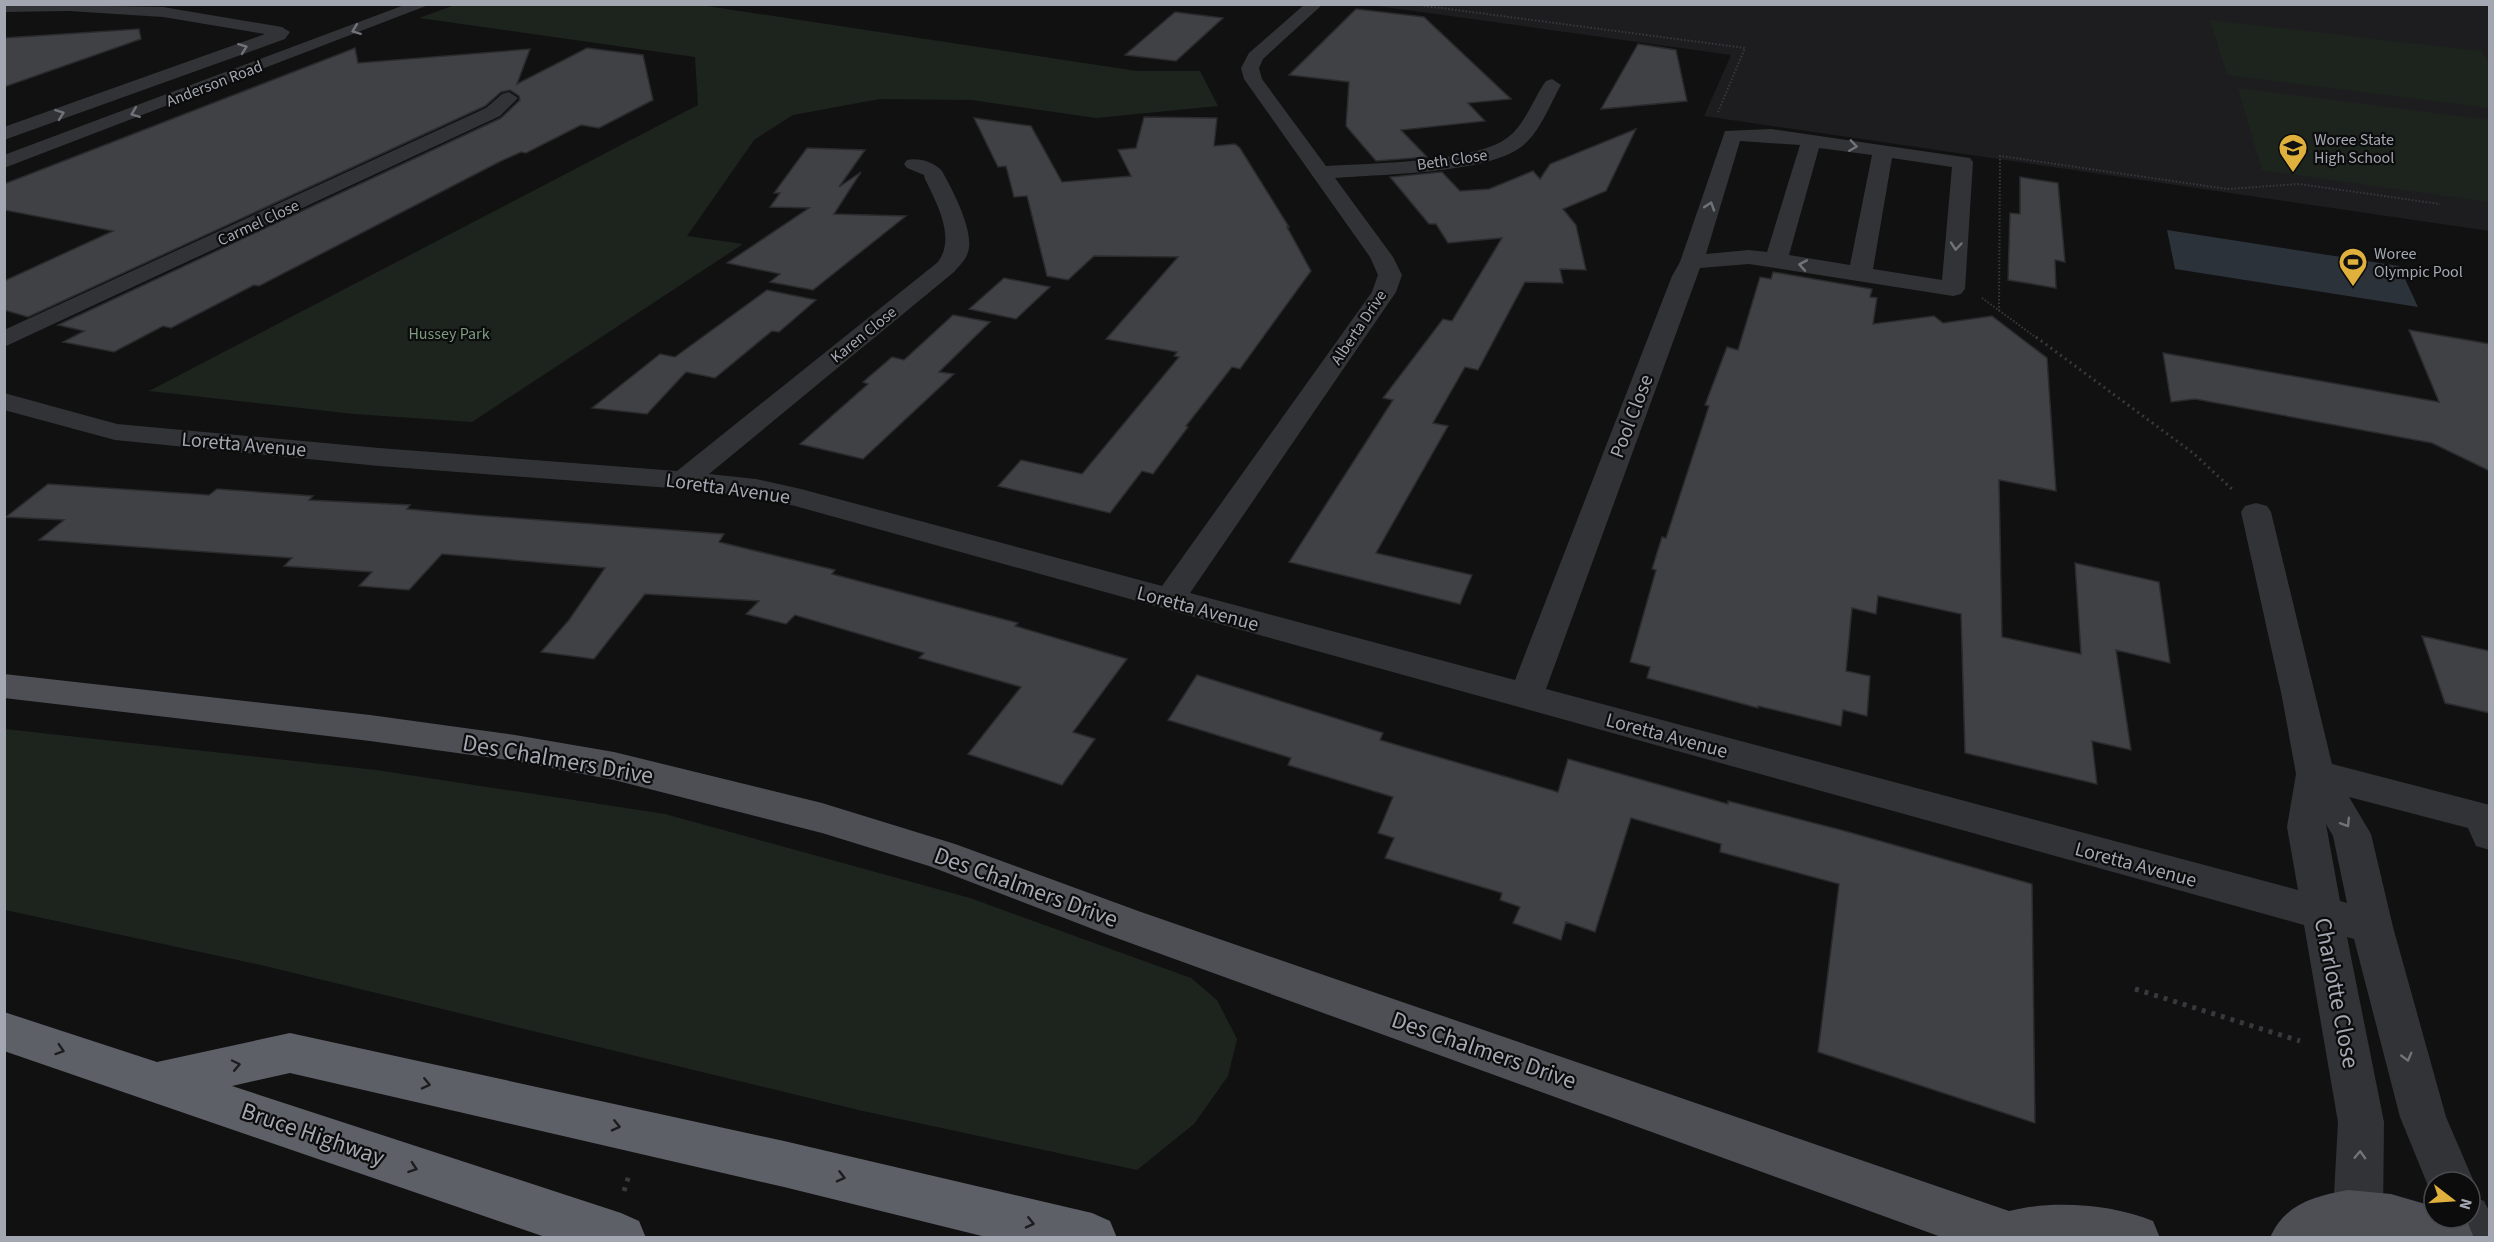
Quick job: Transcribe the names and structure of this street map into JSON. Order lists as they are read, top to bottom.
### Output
{
  "streets": {
    "highway": ["Bruce Highway"],
    "main road": ["Des Chalmers Drive"],
    "street": [
      "Anderson Road",
      "Beth Close",
      "Carmel Close",
      "Alberta Drive",
      "Karen Close",
      "Pool Close",
      "Loretta Avenue",
      "Charlotte Close"
    ]
  },
  "crossings": [
    ["Beth Close", "Alberta Drive"],
    ["Alberta Drive", "Loretta Avenue"],
    ["Karen Close", "Loretta Avenue"],
    ["Pool Close", "Loretta Avenue"],
    ["Loretta Avenue", "Charlotte Close"]
  ],
  "parks": ["Hussey Park"],
  "places": {
    "school or university": ["Woree State High School"],
    "sports": ["Woree Olympic Pool"]
  },
  "north": "right"
}
